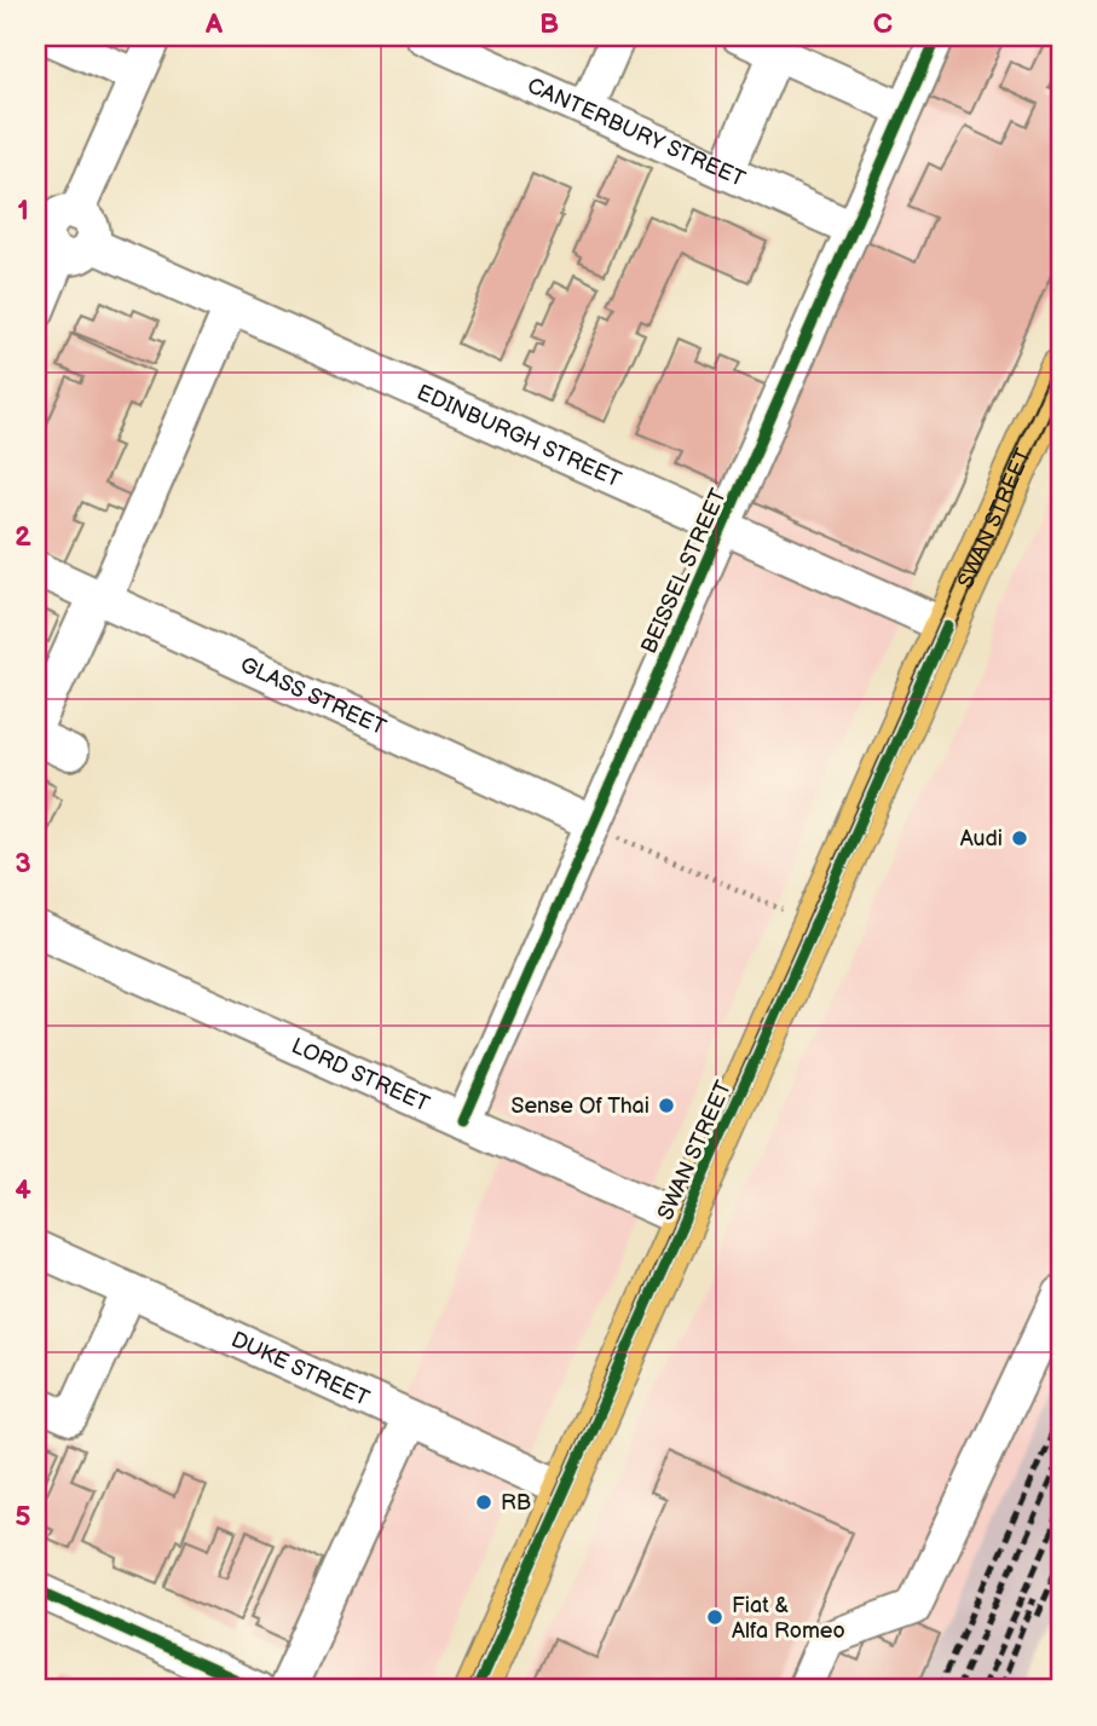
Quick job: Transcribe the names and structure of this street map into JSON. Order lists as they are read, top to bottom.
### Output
{
  "streets": {
    "main road": ["SWAN STREET"],
    "street": [
      "CANTERBURY STREET",
      "EDINBURGH STREET",
      "BEISSEL STREET",
      "GLASS STREET",
      "LORD STREET",
      "DUKE STREET"
    ]
  },
  "crossings": [
    ["CANTERBURY STREET", "BEISSEL STREET"],
    ["EDINBURGH STREET", "SWAN STREET"],
    ["EDINBURGH STREET", "BEISSEL STREET"],
    ["SWAN STREET", "LORD STREET"],
    ["SWAN STREET", "DUKE STREET"],
    ["BEISSEL STREET", "GLASS STREET"],
    ["BEISSEL STREET", "LORD STREET"]
  ],
  "places": [
    "Audi",
    "Sense Of Thai",
    "RB",
    "Fiat & Alfa Romeo"
  ],
  "grid": {
    "columns": ["A", "B", "C"],
    "rows": [
      "1",
      "2",
      "3",
      "4",
      "5"
    ]
  }
}
